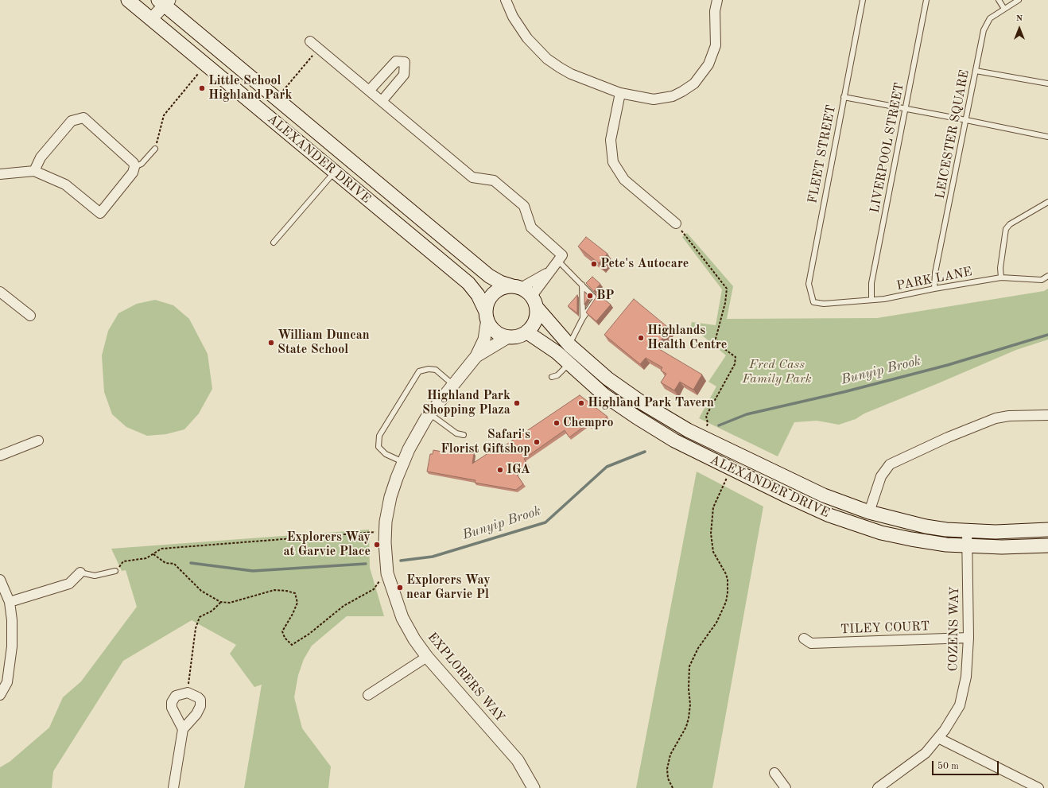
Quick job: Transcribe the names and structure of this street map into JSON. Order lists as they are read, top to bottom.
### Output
{
  "streets": {
    "main road": ["ALEXANDER DRIVE"],
    "street": ["TILEY COURT", "COZENS WAY", "EXPLORERS WAY"],
    "lane": [
      "LEICESTER SQUARE",
      "LIVERPOOL STREET",
      "FLEET STREET",
      "PARK LANE"
    ]
  },
  "crossings": [
    ["LEICESTER SQUARE", "PARK LANE"],
    ["LIVERPOOL STREET", "PARK LANE"],
    ["FLEET STREET", "PARK LANE"],
    ["ALEXANDER DRIVE", "COZENS WAY"],
    ["ALEXANDER DRIVE", "EXPLORERS WAY"],
    ["TILEY COURT", "COZENS WAY"]
  ],
  "water": ["Bunyip Brook"],
  "parks": ["Fred Cass Family Park"],
  "places": [
    "Little School Highland Park",
    "Pete's Autocare",
    "BP",
    "Highlands Health Centre",
    "William Duncan State School",
    "Highland Park Shopping Plaza",
    "Highland Park Tavern",
    "Chempro",
    "Safari's Florist Giftshop",
    "IGA",
    "Explorers Way at Garvie Place",
    "Explorers Way near Garvie Pl"
  ],
  "scale_bar": "50 m",
  "north": "top"
}
